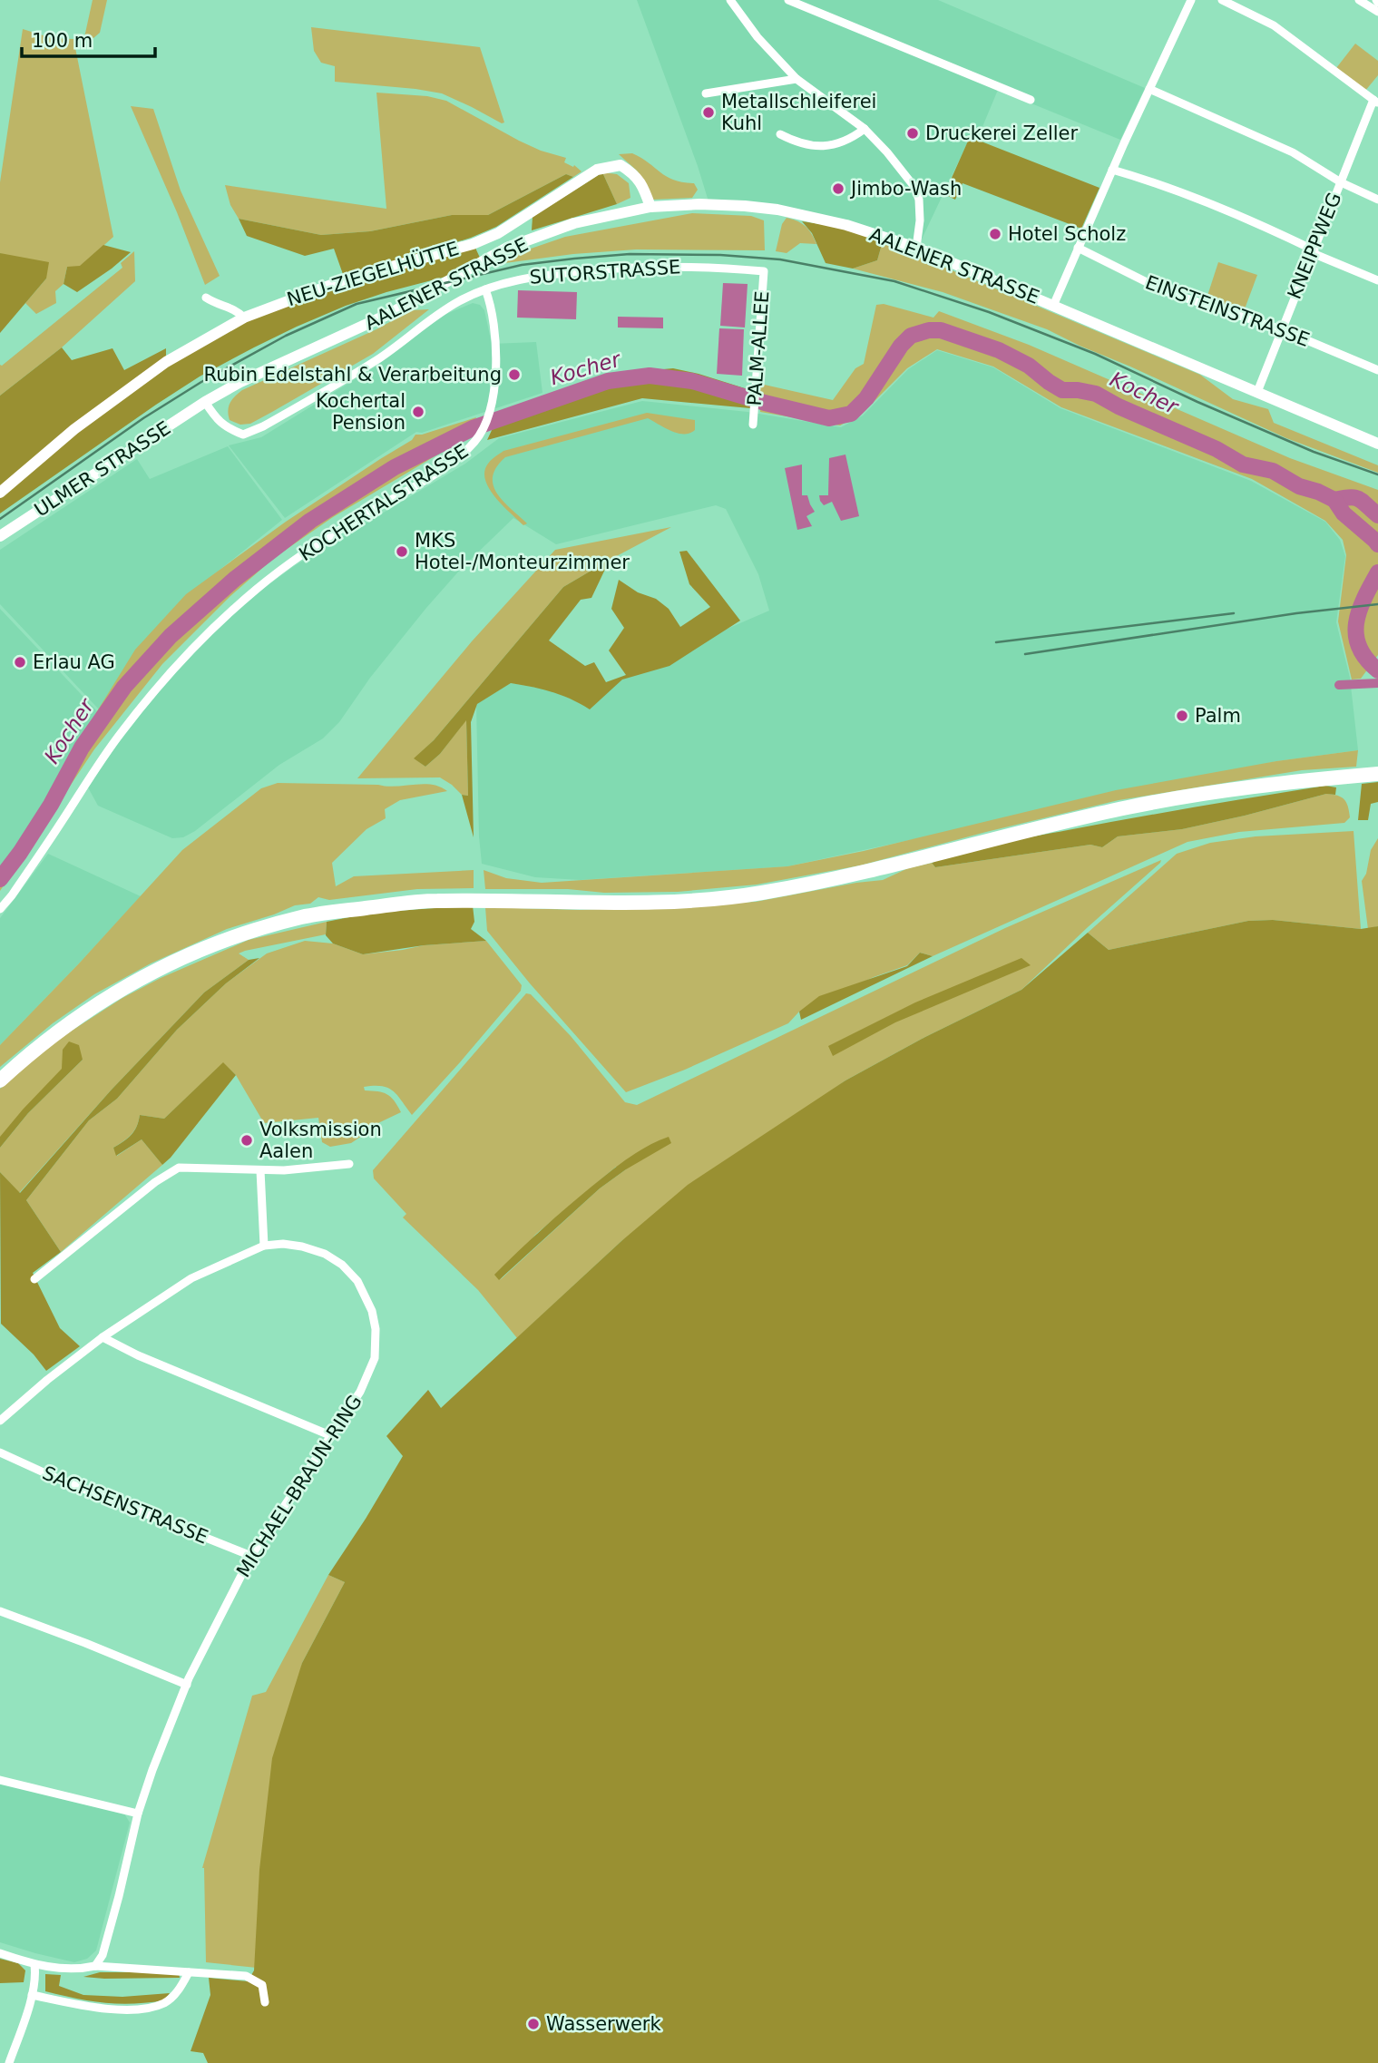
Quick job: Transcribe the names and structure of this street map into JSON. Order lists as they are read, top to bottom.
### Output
{
  "streets": {
    "street": [
      "KNEIPPWEG",
      "AALENER STRASSE",
      "SUTORSTRASSE",
      "NEU-ZIEGELHÜTTE",
      "EINSTEINSTRASSE",
      "PALM-ALLEE",
      "ULMER STRASSE",
      "KOCHERTALSTRASSE",
      "MICHAEL-BRAUN-RING",
      "SACHSENSTRASSE"
    ]
  },
  "crossings": [
    ["KNEIPPWEG", "AALENER STRASSE"],
    ["KNEIPPWEG", "EINSTEINSTRASSE"],
    ["AALENER STRASSE", "NEU-ZIEGELHÜTTE"],
    ["AALENER STRASSE", "ULMER STRASSE"],
    ["SUTORSTRASSE", "PALM-ALLEE"],
    ["SUTORSTRASSE", "KOCHERTALSTRASSE"],
    ["MICHAEL-BRAUN-RING", "SACHSENSTRASSE"]
  ],
  "water": ["Kocher"],
  "places": [
    "Metallschleiferei Kuhl",
    "Druckerei Zeller",
    "Jimbo-Wash",
    "Hotel Scholz",
    "Rubin Edelstahl & Verarbeitung",
    "Kochertal Pension",
    "MKS Hotel-/Monteurzimmer",
    "Erlau AG",
    "Palm",
    "Volksmission Aalen",
    "Wasserwerk"
  ],
  "scale_bar": "100 m"
}
